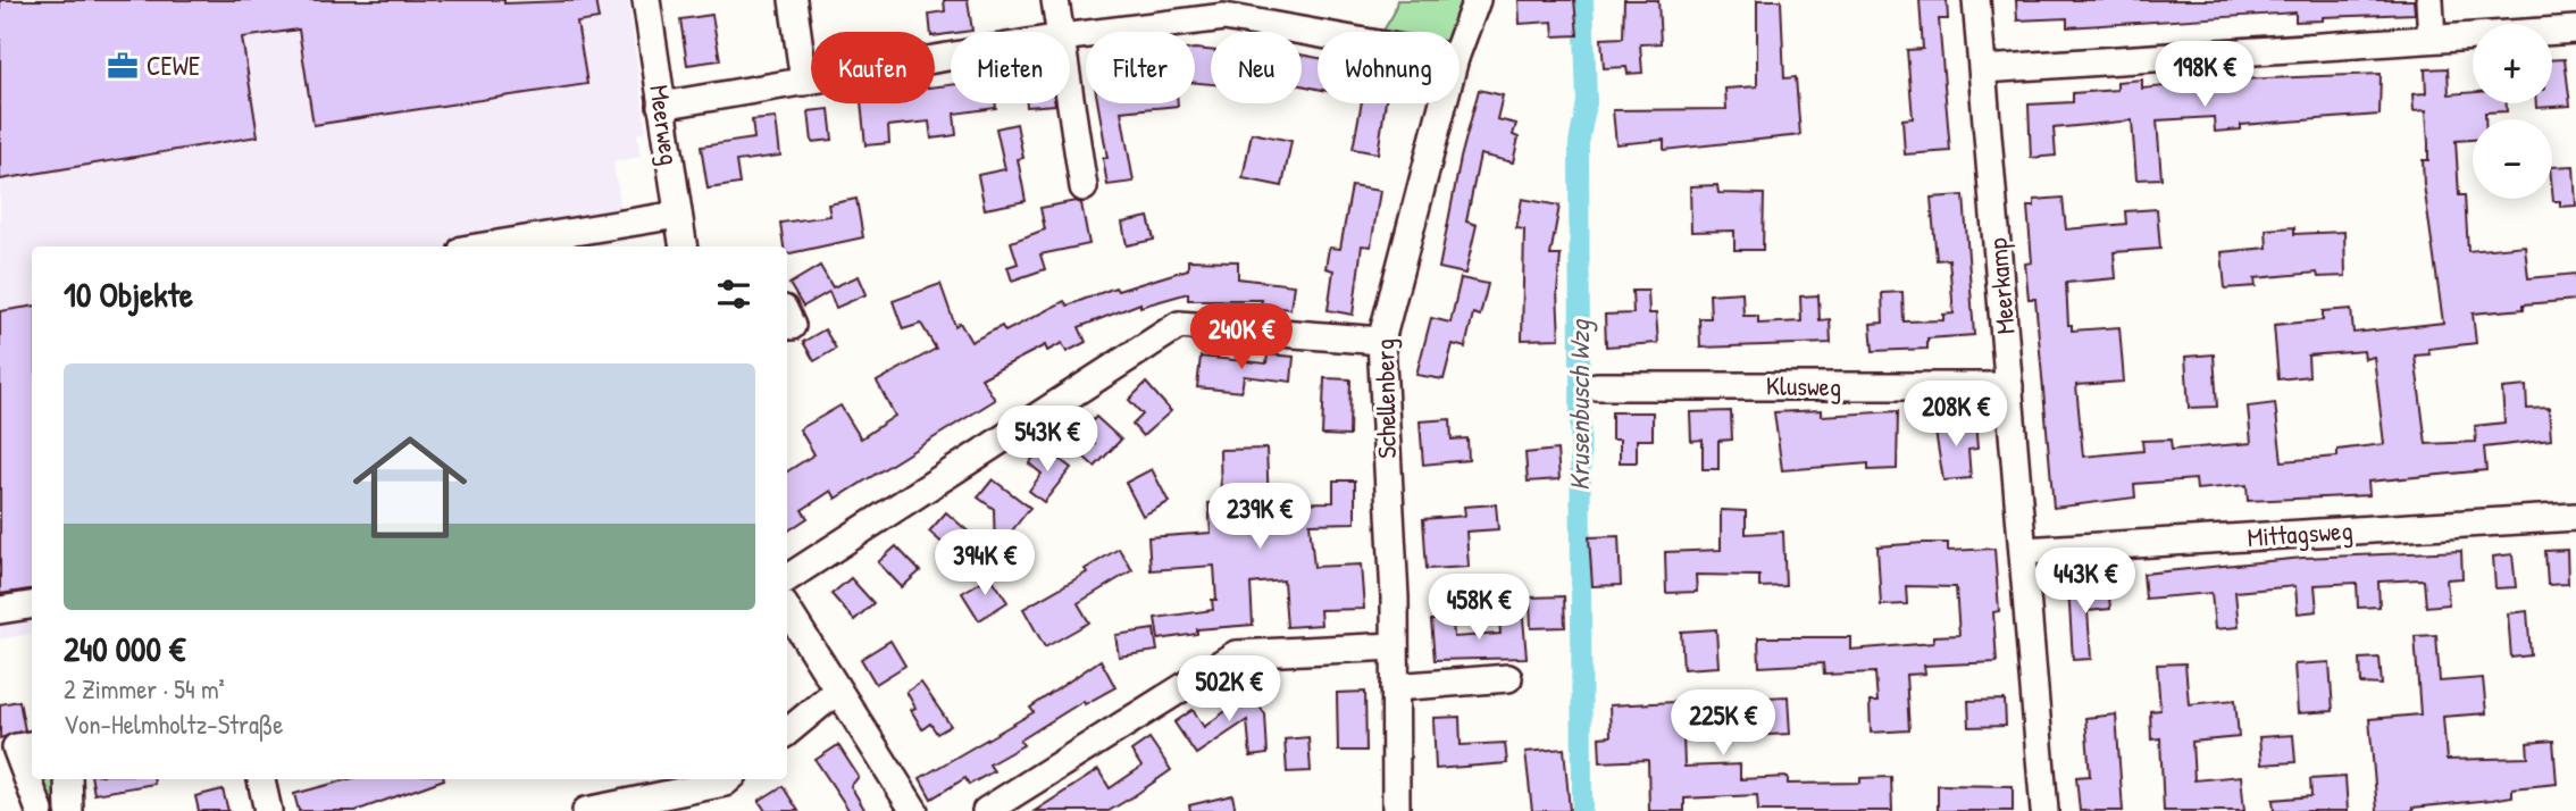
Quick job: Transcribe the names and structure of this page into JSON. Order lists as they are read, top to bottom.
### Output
{
  "streets": {
    "street": [
      "Meerweg",
      "Meerkamp",
      "Klusweg",
      "Schellenberg",
      "Mittagsweg"
    ]
  },
  "crossings": [
    ["Meerkamp", "Klusweg"],
    ["Meerkamp", "Mittagsweg"]
  ],
  "water": ["Krusenbusch Wzg"],
  "places": {
    "office": ["CEWE"]
  },
  "page": {
    "map_buttons": ["+", "−"],
    "chip": [
      "Kaufen",
      "Mieten",
      "Filter",
      "Neu",
      "Wohnung"
    ],
    "price": [
      "198K €",
      "240K €",
      "208K €",
      "543K €",
      "239K €",
      "394K €",
      "443K €",
      "458K €",
      "502K €",
      "225K €"
    ],
    "heading": "10 Objekte",
    "list": [
      {
        "name": "240 000 €",
        "note": "2 Zimmer · 54 m² · Von-Helmholtz-Straße"
      }
    ]
  }
}
